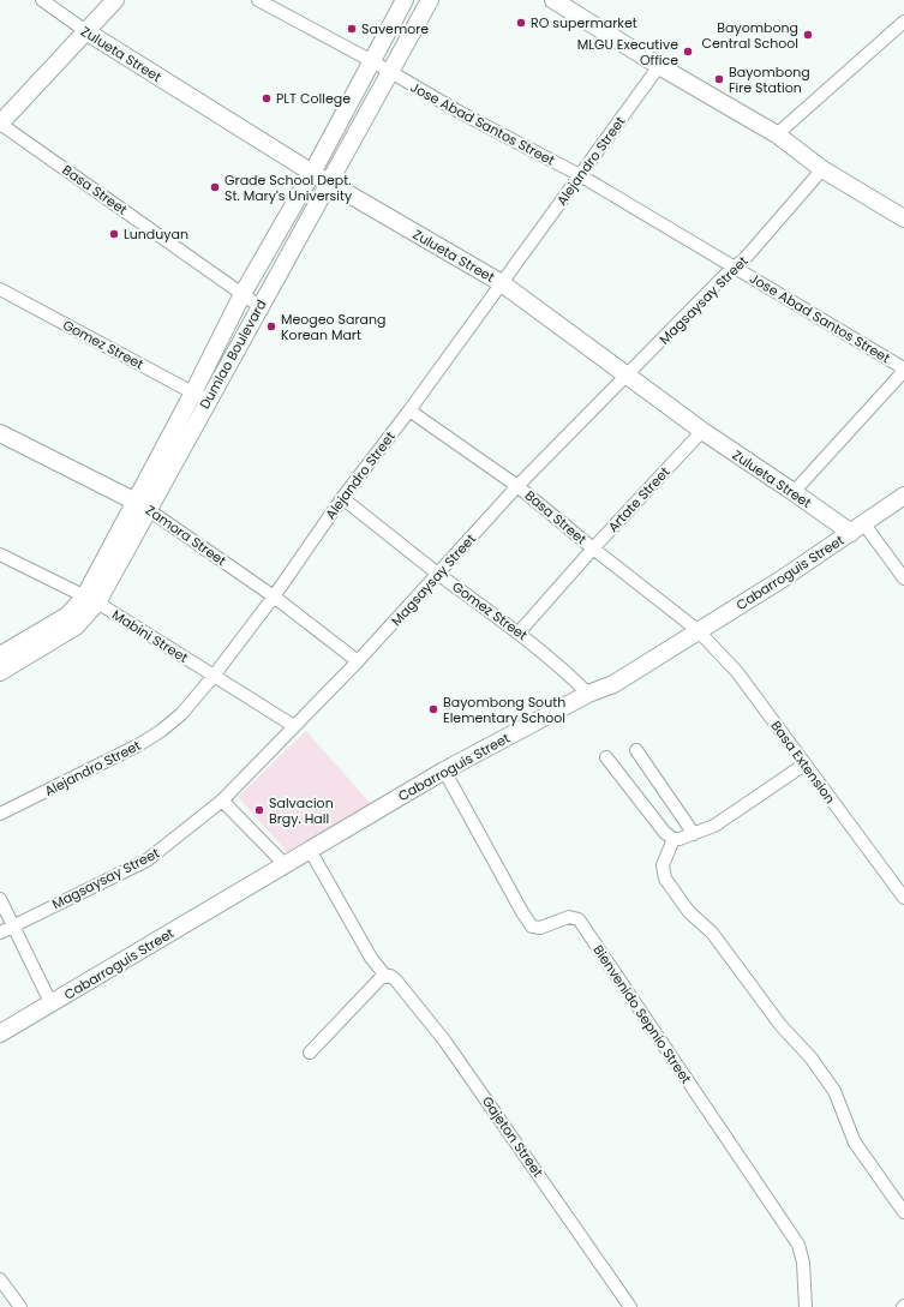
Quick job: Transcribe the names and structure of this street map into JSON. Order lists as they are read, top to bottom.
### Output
{
  "streets": {
    "street": [
      "Zulueta Street",
      "Jose Abad Santos Street",
      "Alejandro Street",
      "Basa Street",
      "Magsaysay Street",
      "Gomez Street",
      "Dumlao Boulevard",
      "Artate Street",
      "Zamora Street",
      "Cabarroguis Street",
      "Mabini Street",
      "Basa Extension",
      "Bienvenido Sepnio Street",
      "Gajeton Street"
    ]
  },
  "crossings": [
    ["Zulueta Street", "Alejandro Street"],
    ["Zulueta Street", "Magsaysay Street"],
    ["Zulueta Street", "Dumlao Boulevard"],
    ["Zulueta Street", "Artate Street"],
    ["Zulueta Street", "Cabarroguis Street"],
    ["Jose Abad Santos Street", "Alejandro Street"],
    ["Jose Abad Santos Street", "Magsaysay Street"],
    ["Jose Abad Santos Street", "Dumlao Boulevard"],
    ["Alejandro Street", "Basa Street"],
    ["Alejandro Street", "Gomez Street"],
    ["Alejandro Street", "Zamora Street"],
    ["Alejandro Street", "Mabini Street"],
    ["Basa Street", "Magsaysay Street"],
    ["Basa Street", "Dumlao Boulevard"],
    ["Basa Street", "Artate Street"],
    ["Basa Street", "Cabarroguis Street"],
    ["Basa Street", "Basa Extension"],
    ["Magsaysay Street", "Gomez Street"],
    ["Magsaysay Street", "Zamora Street"],
    ["Magsaysay Street", "Mabini Street"],
    ["Gomez Street", "Dumlao Boulevard"],
    ["Gomez Street", "Artate Street"],
    ["Gomez Street", "Cabarroguis Street"],
    ["Dumlao Boulevard", "Zamora Street"],
    ["Dumlao Boulevard", "Mabini Street"],
    ["Cabarroguis Street", "Basa Extension"],
    ["Cabarroguis Street", "Bienvenido Sepnio Street"],
    ["Cabarroguis Street", "Gajeton Street"]
  ],
  "places": [
    "RO supermarket",
    "Savemore",
    "Bayombong Central School",
    "MLGU Executive Office",
    "Bayombong Fire Station",
    "PLT College",
    "Grade School Dept. St. Mary's University",
    "Lunduyan",
    "Meogeo Sarang Korean Mart",
    "Bayombong South Elementary School",
    "Salvacion Brgy. Hall"
  ]
}
